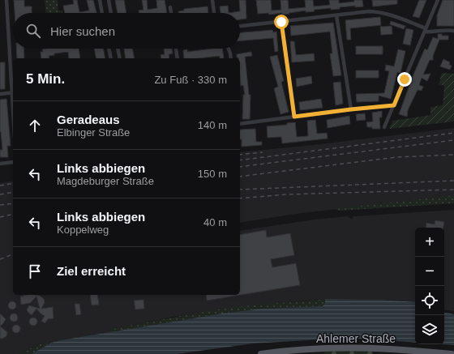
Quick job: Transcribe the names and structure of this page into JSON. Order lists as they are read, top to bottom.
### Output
{
  "streets": {
    "main road": ["Ahlemer Straße"]
  },
  "page": {
    "search": "Hier suchen",
    "heading": ["5 Min.", "Zu Fuß · 330 m"],
    "list": [
      ["Geradeaus", "Elbinger Straße", "140 m"],
      ["Links abbiegen", "Magdeburger Straße", "150 m"],
      ["Links abbiegen", "Koppelweg", "40 m"],
      "Ziel erreicht"
    ],
    "map_buttons": ["+", "−"]
  }
}
